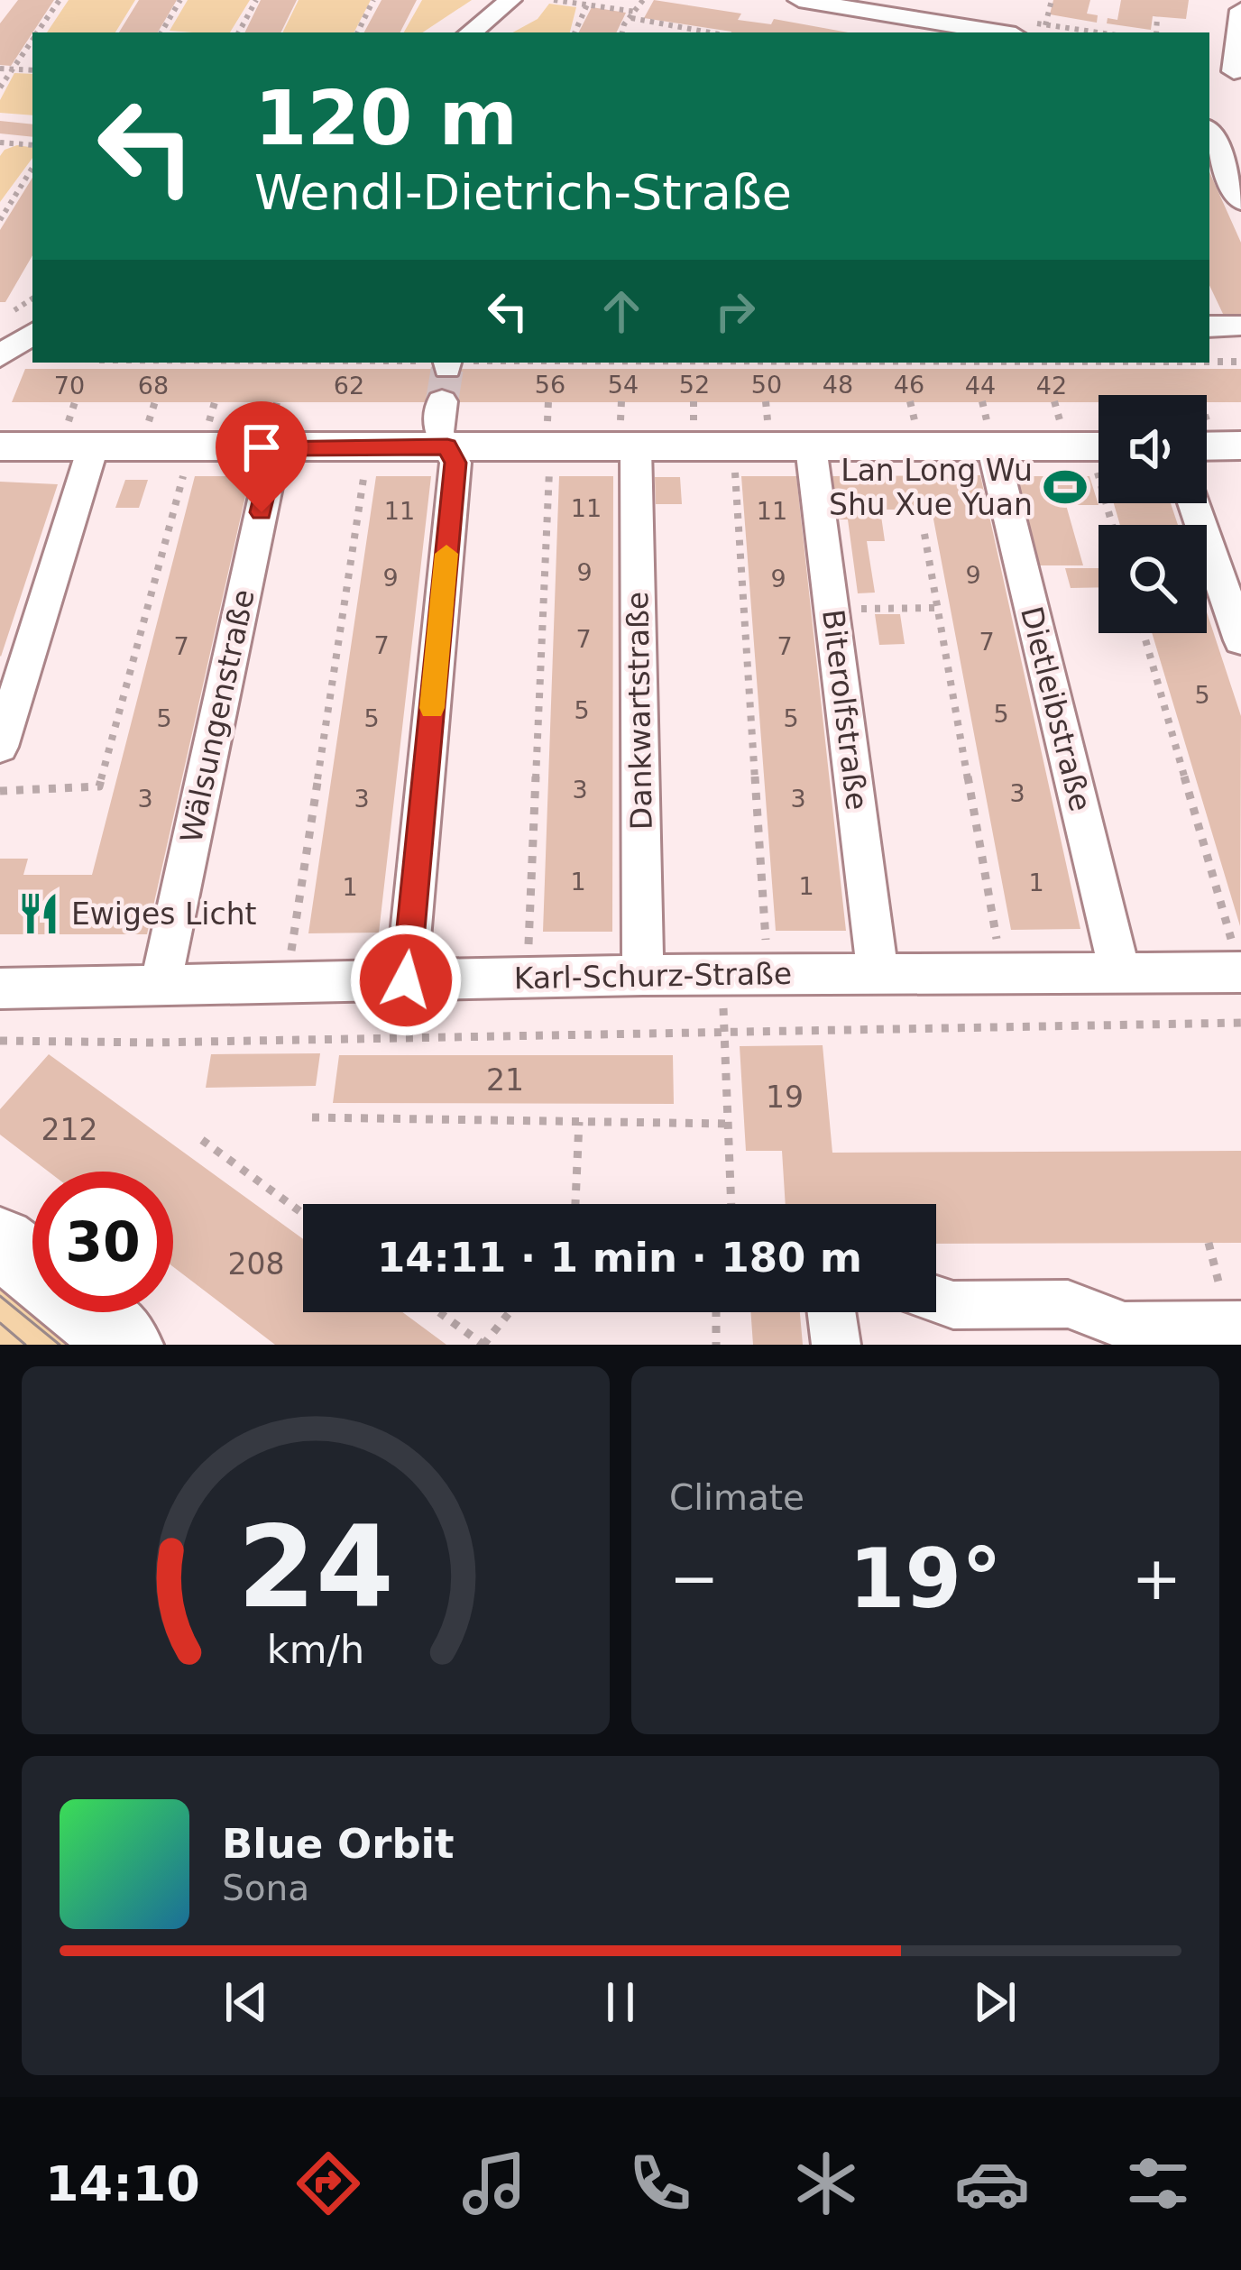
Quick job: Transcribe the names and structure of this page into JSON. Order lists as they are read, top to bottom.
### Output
{
  "streets": {
    "street": [
      "Dietleibstraße",
      "Biterolfstraße",
      "Dankwartstraße",
      "Wälsungenstraße",
      "Karl-Schurz-Straße"
    ]
  },
  "crossings": [
    ["Dietleibstraße", "Karl-Schurz-Straße"],
    ["Biterolfstraße", "Karl-Schurz-Straße"],
    ["Dankwartstraße", "Karl-Schurz-Straße"],
    ["Wälsungenstraße", "Karl-Schurz-Straße"]
  ],
  "places": {
    "sports": ["Lan Long Wu Shu Xue Yuan"],
    "restaurant": ["Ewiges Licht"]
  },
  "house_numbers": [
    "56",
    "54",
    "52",
    "50",
    "48",
    "46",
    "70",
    "68",
    "62",
    "44",
    "42",
    "11",
    "11",
    "11",
    "9",
    "9",
    "9",
    "9",
    "7",
    "7",
    "7",
    "7",
    "7",
    "5",
    "5",
    "5",
    "5",
    "5",
    "5",
    "3",
    "3",
    "3",
    "3",
    "3",
    "1",
    "1",
    "1",
    "1",
    "21",
    "19",
    "212",
    "208"
  ],
  "page": {
    "turn": ["120 m", "Wendl-Dietrich-Straße"],
    "limit": "30",
    "trip": "14:11 · 1 min · 180 m",
    "tile": "Climate",
    "heat": ["−", "19°", "+"],
    "song": ["Blue Orbit", "Sona"],
    "tabs": "14:10",
    "gauge": ["24", "km/h"]
  }
}
